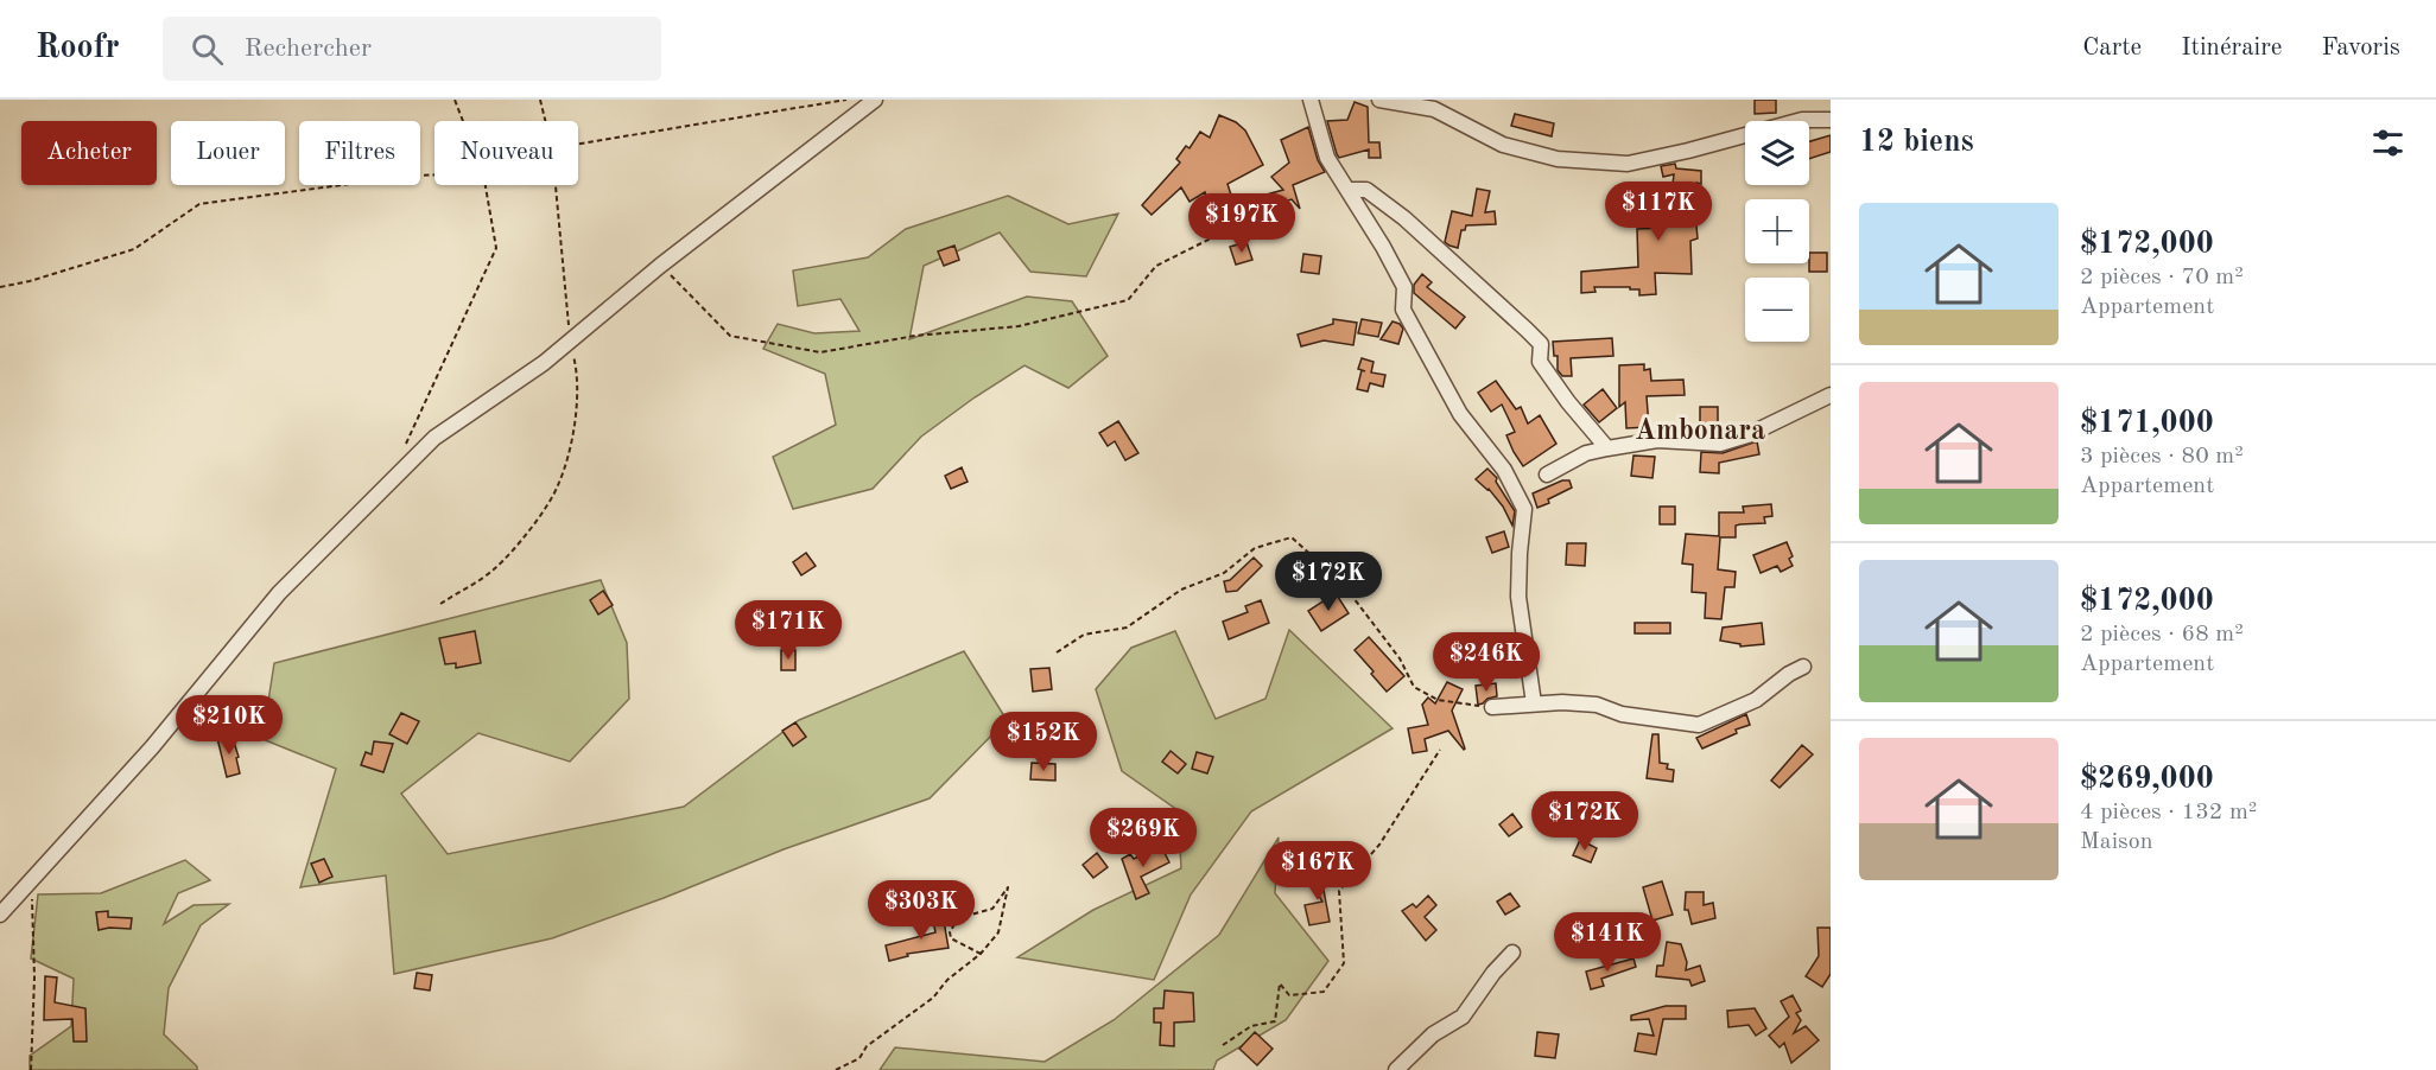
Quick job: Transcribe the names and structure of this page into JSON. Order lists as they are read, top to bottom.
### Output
{
  "districts": ["Ambonara"],
  "page": {
    "header": "Roofr",
    "search": "Rechercher",
    "nav": ["Carte", "Itinéraire", "Favoris"],
    "heading": "12 biens",
    "map_buttons": ["+", "−"],
    "chip": [
      "Acheter",
      "Louer",
      "Filtres",
      "Nouveau"
    ],
    "price": [
      "$117K",
      "$197K",
      "$172K",
      "$171K",
      "$246K",
      "$210K",
      "$152K",
      "$172K",
      "$269K",
      "$167K",
      "$303K",
      "$141K"
    ],
    "list": [
      {
        "name": "$172,000",
        "note": "2 pièces · 70 m² · Appartement"
      },
      {
        "name": "$171,000",
        "note": "3 pièces · 80 m² · Appartement"
      },
      {
        "name": "$172,000",
        "note": "2 pièces · 68 m² · Appartement"
      },
      {
        "name": "$269,000",
        "note": "4 pièces · 132 m² · Maison"
      }
    ]
  }
}
